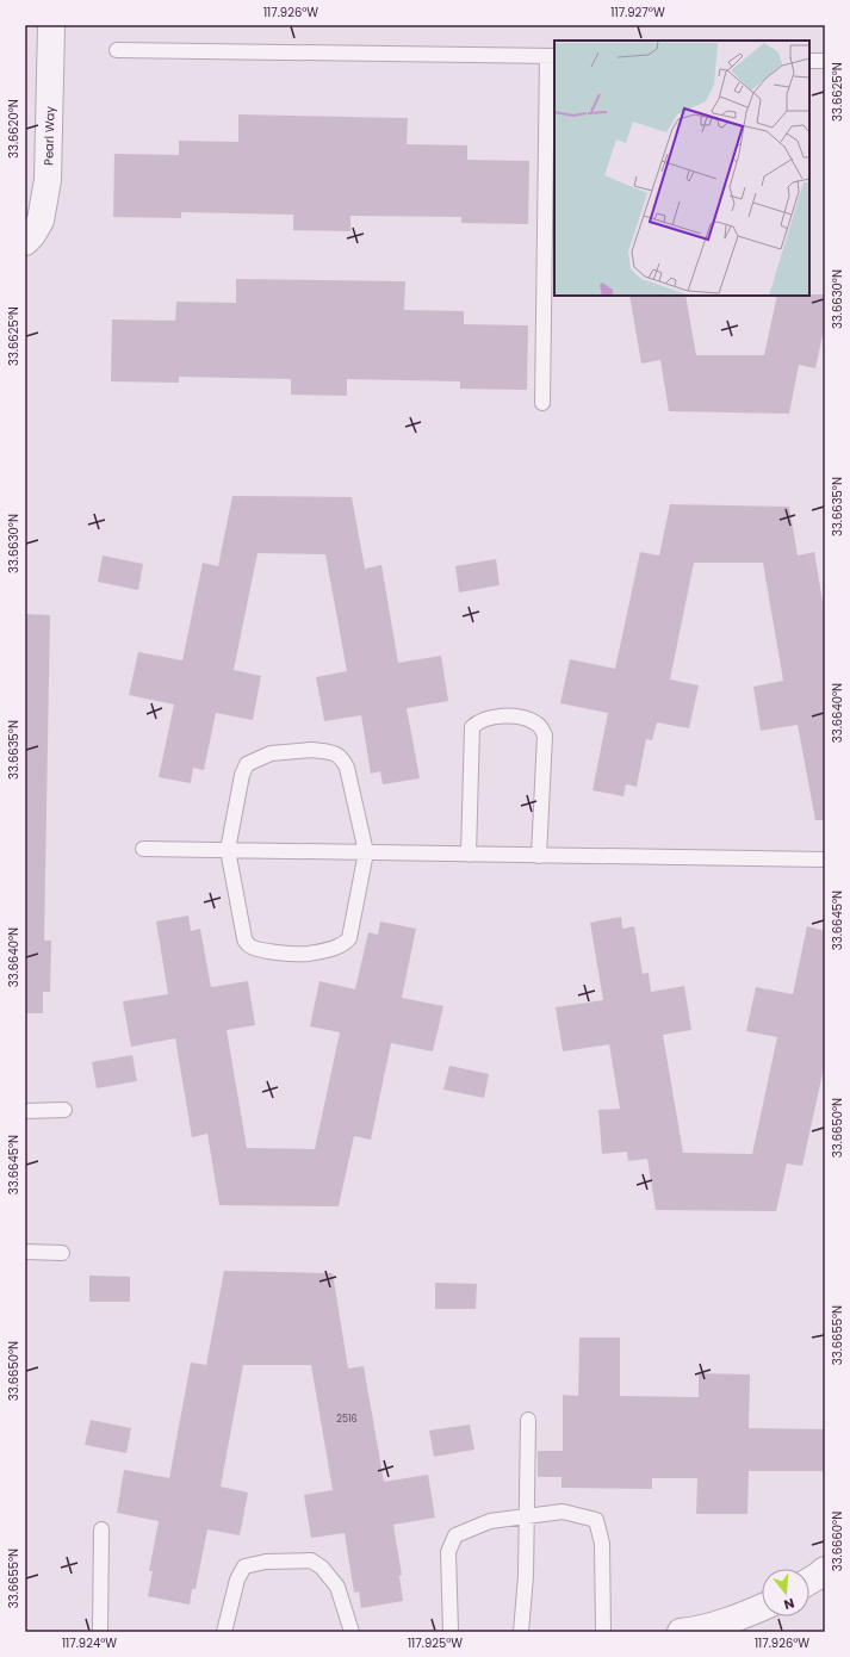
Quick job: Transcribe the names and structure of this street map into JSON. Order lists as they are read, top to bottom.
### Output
{
  "streets": {
    "street": ["Pearl Way"]
  },
  "house_numbers": ["2516"],
  "north": "bottom",
  "coordinates": [
    "117.926°W",
    "117.927°W",
    "33.6625°N",
    "33.6620°N",
    "33.6630°N",
    "33.6635°N",
    "33.6640°N",
    "33.6645°N",
    "33.6650°N",
    "33.6655°N",
    "33.6660°N",
    "117.924°W",
    "117.925°W"
  ]
}
